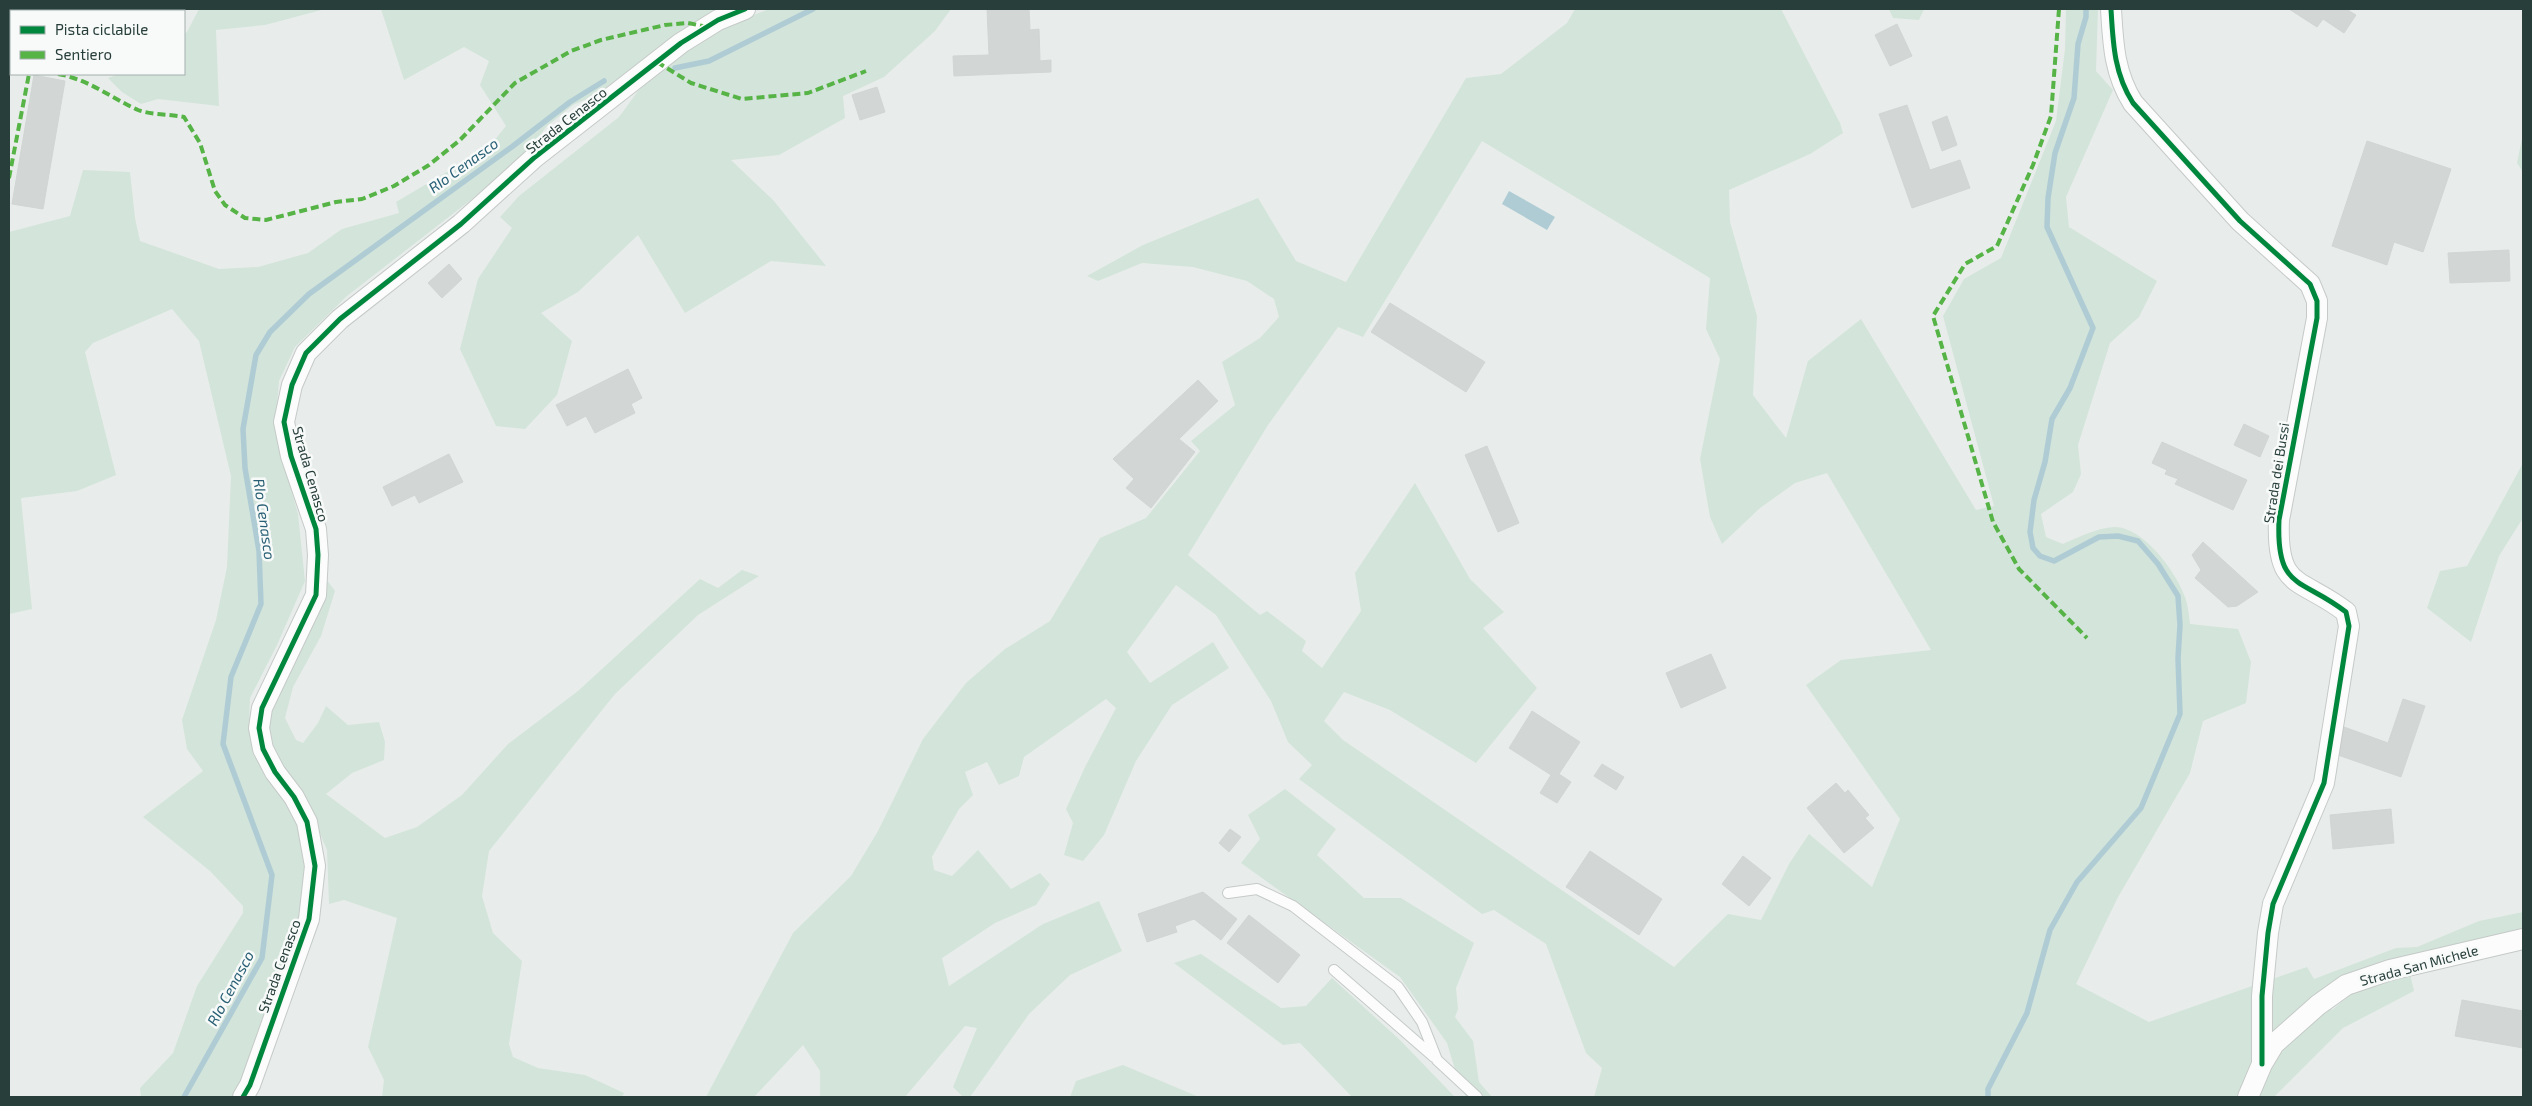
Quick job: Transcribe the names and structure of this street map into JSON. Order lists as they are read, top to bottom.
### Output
{
  "streets": {
    "street": ["Strada Cenasco", "Strada dei Bussi", "Strada San Michele"]
  },
  "crossings": [
    ["Strada dei Bussi", "Strada San Michele"]
  ],
  "water": ["RIo Cenasco"],
  "legend": ["Pista ciclabile", "Sentiero"]
}
